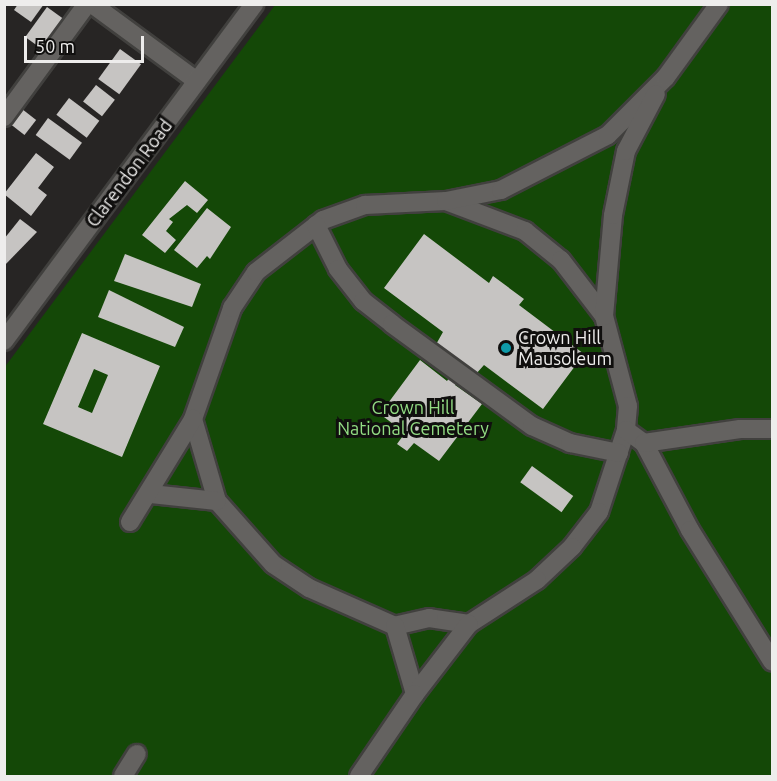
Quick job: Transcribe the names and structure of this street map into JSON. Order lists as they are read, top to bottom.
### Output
{
  "streets": {
    "street": ["Clarendon Road"]
  },
  "parks": ["Crown Hill National Cemetery"],
  "places": ["Crown Hill Mausoleum"],
  "scale_bar": "50 m"
}
